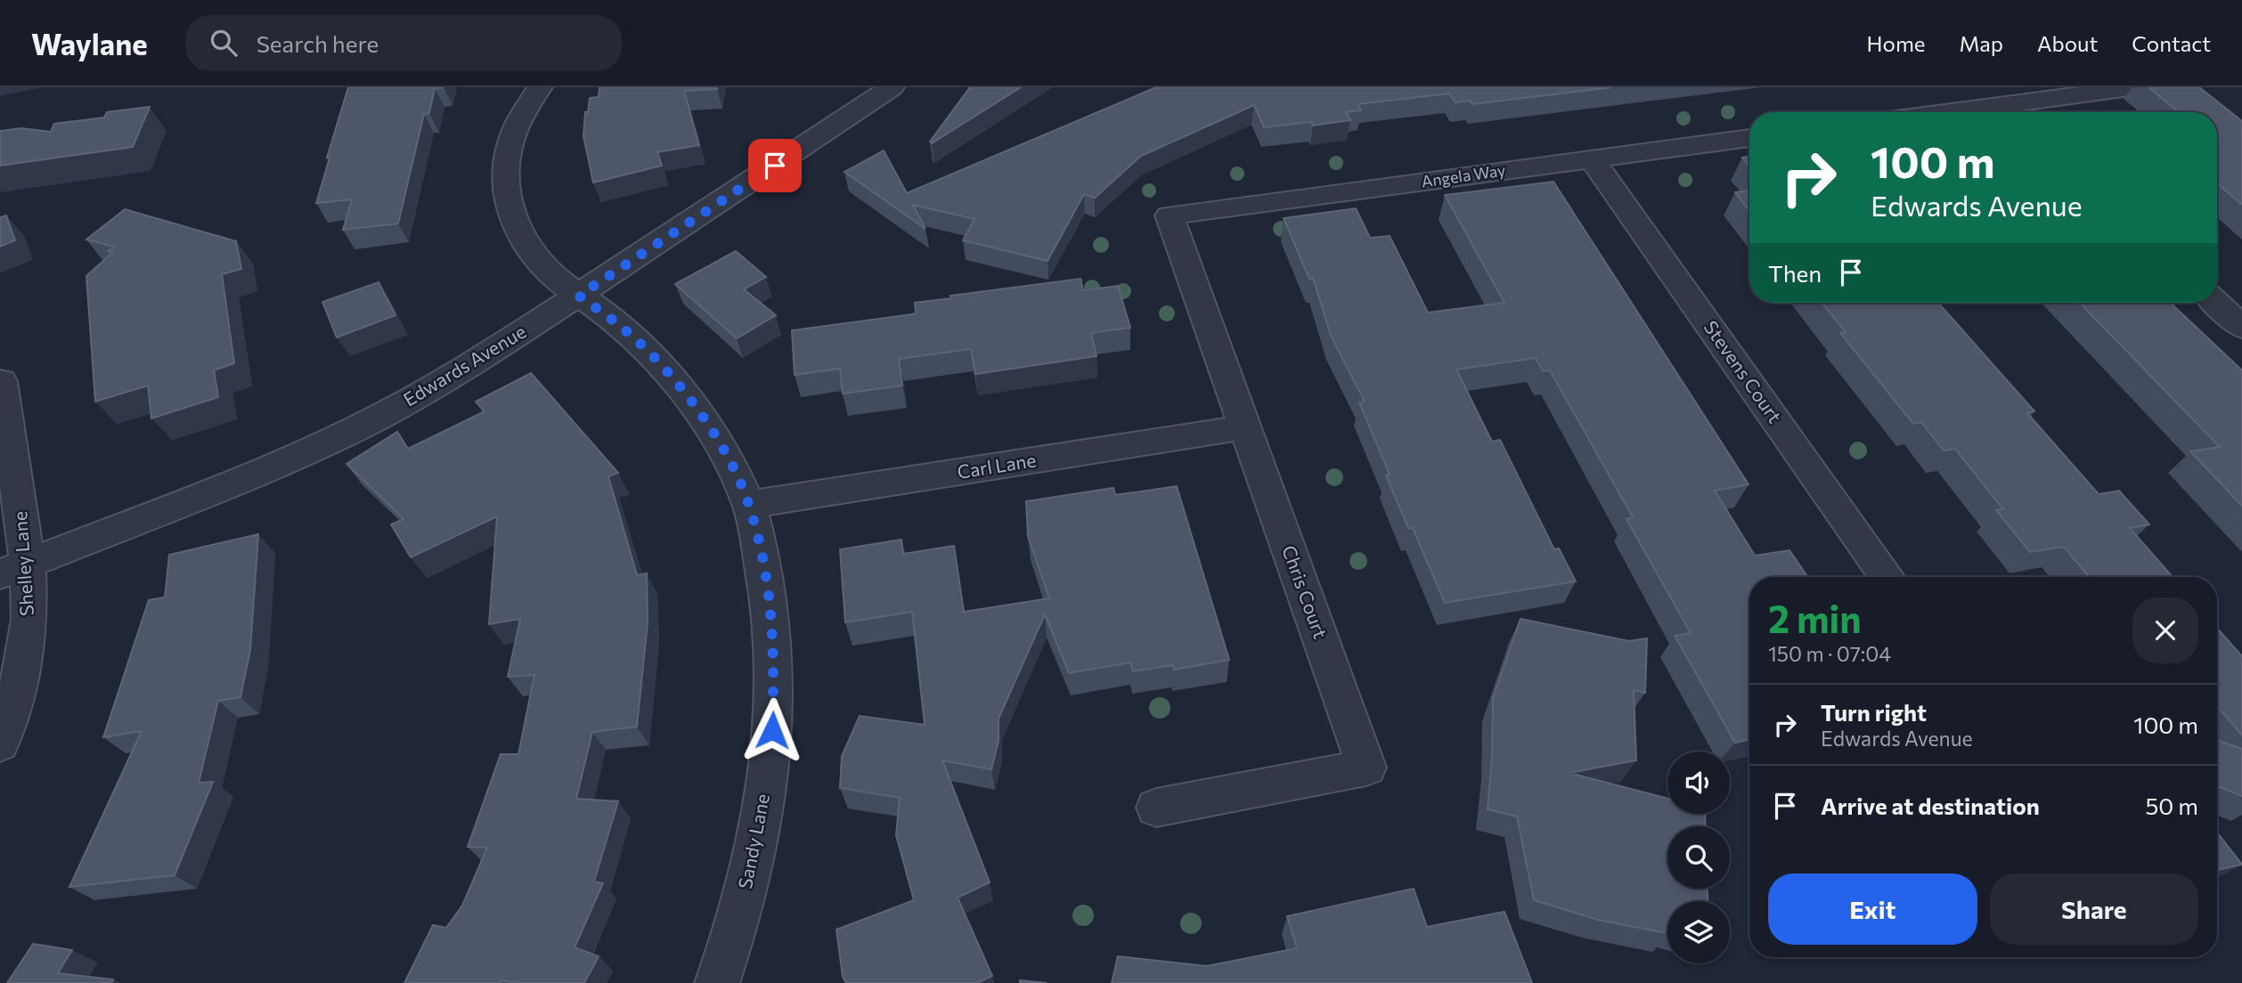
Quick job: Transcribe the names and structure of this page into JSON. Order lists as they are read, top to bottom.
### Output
{
  "streets": {
    "street": [
      "Angela Way",
      "Edwards Avenue",
      "Stevens Court",
      "Carl Lane",
      "Shelley Lane",
      "Chris Court",
      "Sandy Lane"
    ]
  },
  "crossings": [
    ["Angela Way", "Stevens Court"],
    ["Angela Way", "Chris Court"],
    ["Edwards Avenue", "Shelley Lane"],
    ["Edwards Avenue", "Sandy Lane"],
    ["Carl Lane", "Chris Court"],
    ["Carl Lane", "Sandy Lane"]
  ],
  "page": {
    "header": "Waylane",
    "search": "Search here",
    "nav": [
      "Home",
      "Map",
      "About",
      "Contact"
    ],
    "turn": ["100 m", "Edwards Avenue"],
    "then": "Then",
    "heading": ["2 min", "150 m · 07:04"],
    "list": [
      {
        "name": "Turn right",
        "note": "Edwards Avenue",
        "value": "100 m"
      },
      {
        "name": "Arrive at destination",
        "value": "50 m"
      }
    ],
    "buttons": ["Exit", "Share"]
  }
}
